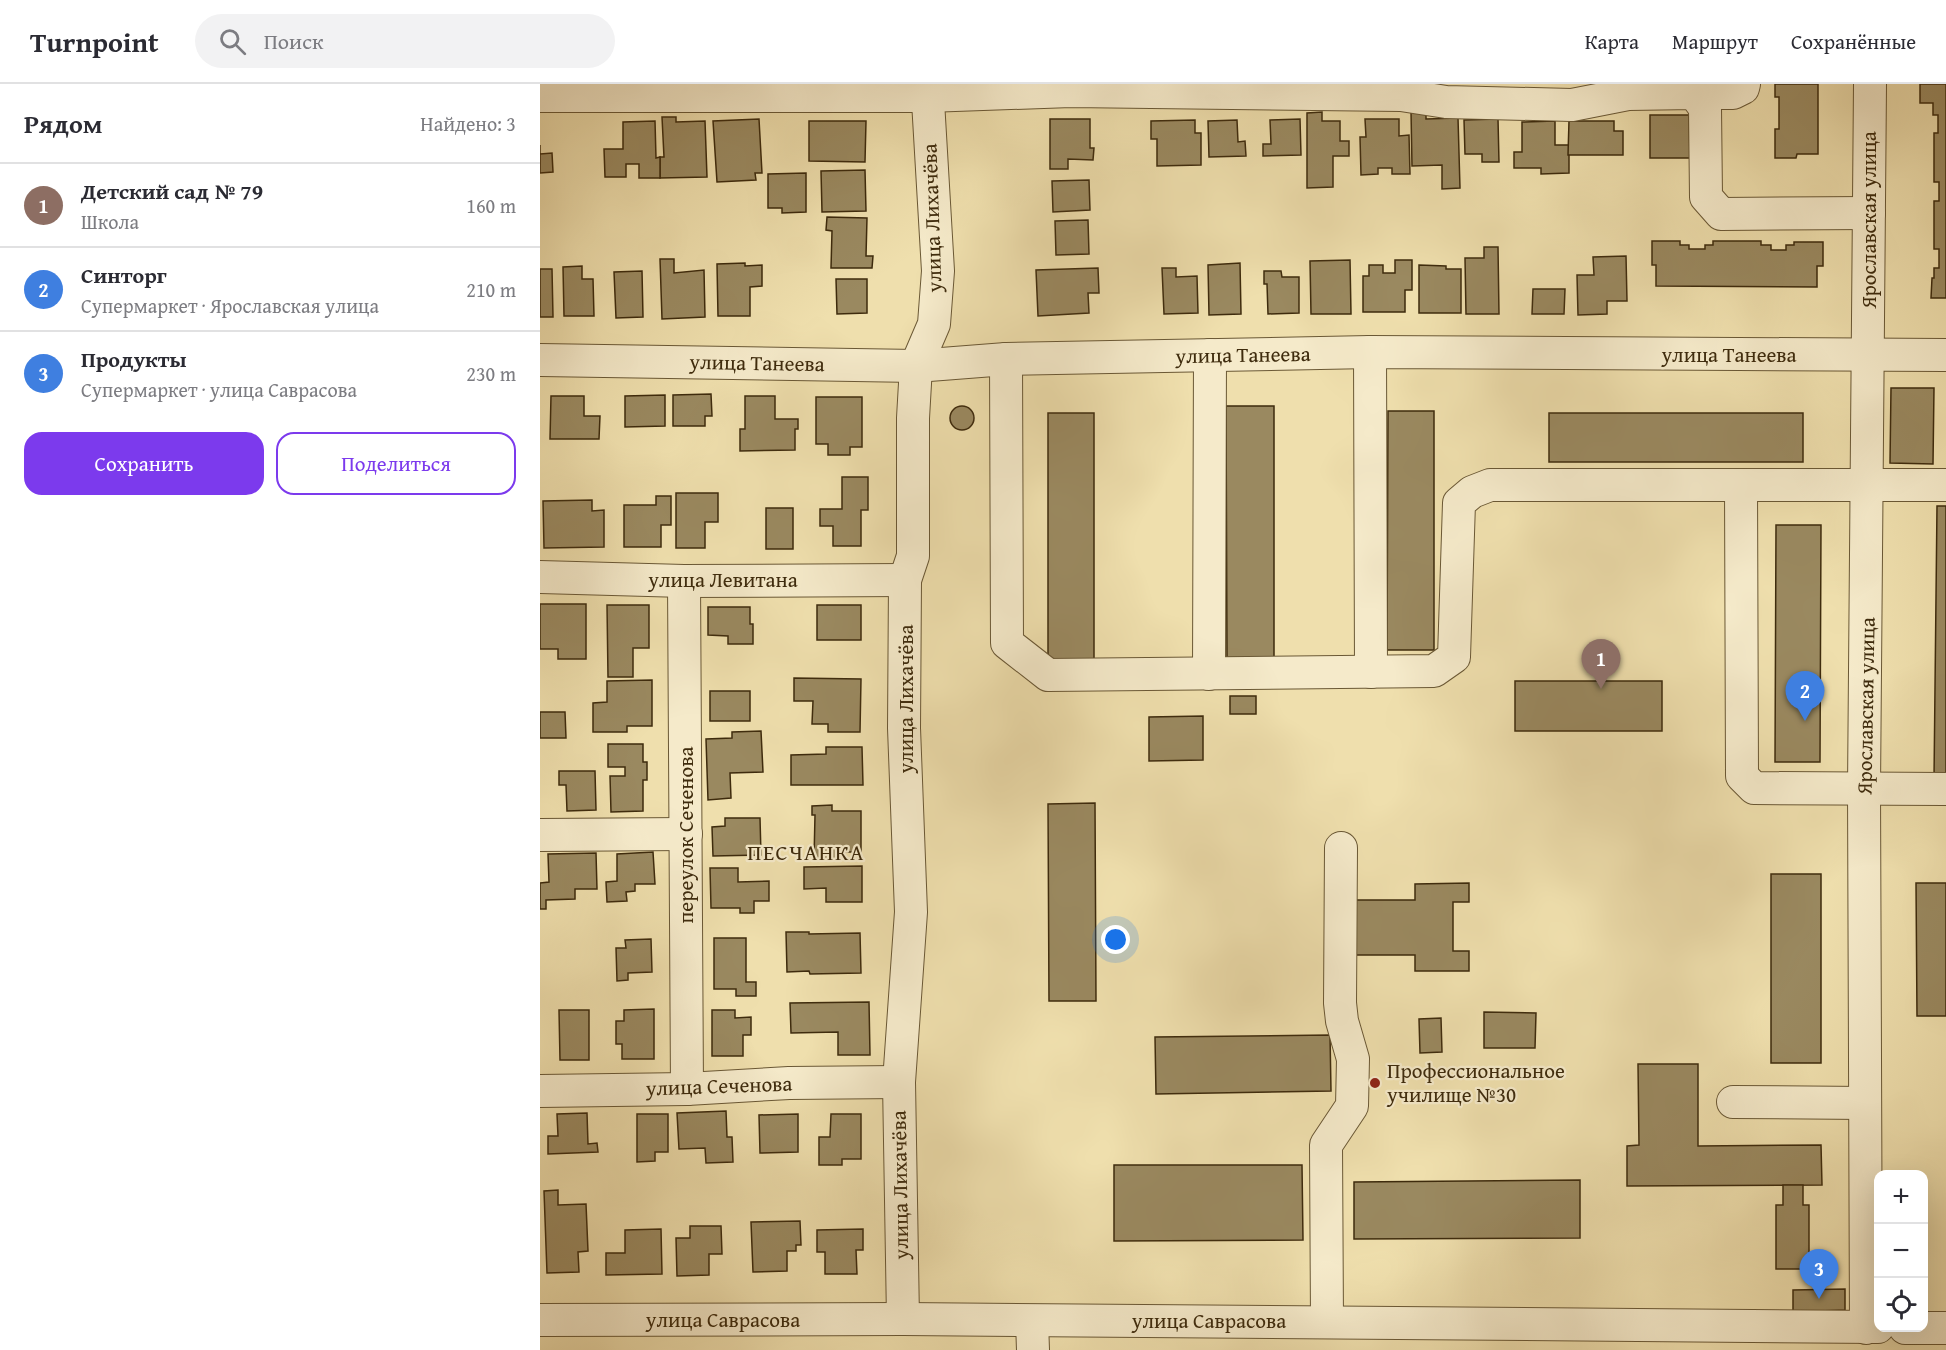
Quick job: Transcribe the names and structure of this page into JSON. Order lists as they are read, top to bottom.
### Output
{
  "streets": {
    "street": [
      "улица Лихачёва",
      "Ярославская улица",
      "улица Танеева",
      "улица Левитана",
      "переулок Сеченова",
      "улица Сеченова",
      "улица Саврасова"
    ]
  },
  "crossings": [
    ["улица Лихачёва", "улица Танеева"],
    ["улица Лихачёва", "улица Левитана"],
    ["улица Лихачёва", "улица Сеченова"],
    ["улица Лихачёва", "улица Саврасова"],
    ["Ярославская улица", "улица Танеева"],
    ["Ярославская улица", "улица Саврасова"],
    ["улица Левитана", "переулок Сеченова"],
    ["переулок Сеченова", "улица Сеченова"]
  ],
  "districts": ["ПЕСЧАНКА"],
  "places": ["Профессиональное училище №30"],
  "page": {
    "header": "Turnpoint",
    "search": "Поиск",
    "nav": ["Карта", "Маршрут", "Сохранённые"],
    "heading": ["Рядом", "Найдено: 3"],
    "list": [
      {
        "mark": "1",
        "name": "Детский сад № 79",
        "note": "Школа",
        "value": "160 m"
      },
      {
        "mark": "2",
        "name": "Синторг",
        "note": "Супермаркет · Ярославская улица",
        "value": "210 m"
      },
      {
        "mark": "3",
        "name": "Продукты",
        "note": "Супермаркет · улица Саврасова",
        "value": "230 m"
      }
    ],
    "buttons": ["Сохранить", "Поделиться"],
    "pins": ["1", "2", "3"],
    "map_buttons": ["+", "−"]
  }
}
